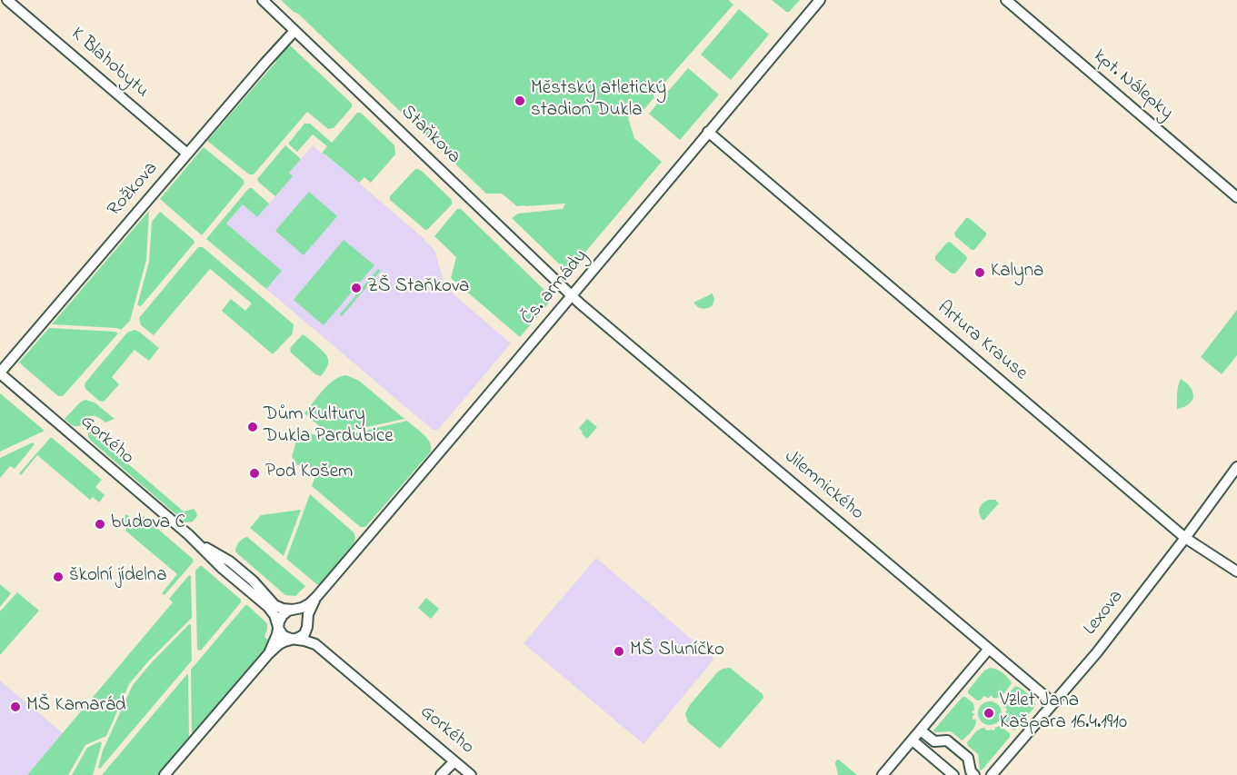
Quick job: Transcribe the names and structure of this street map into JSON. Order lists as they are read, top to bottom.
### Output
{
  "streets": {
    "street": [
      "K Blahobytu",
      "kpt. Nálepky",
      "Staňkova",
      "Rožkova",
      "Čs. armády",
      "Artura Krause",
      "Gorkého",
      "Jilemnického",
      "Lexova"
    ]
  },
  "crossings": [
    ["K Blahobytu", "Rožkova"],
    ["Staňkova", "Rožkova"],
    ["Staňkova", "Čs. armády"],
    ["Staňkova", "Jilemnického"],
    ["Rožkova", "Gorkého"],
    ["Čs. armády", "Artura Krause"],
    ["Čs. armády", "Gorkého"],
    ["Čs. armády", "Jilemnického"],
    ["Artura Krause", "Lexova"],
    ["Jilemnického", "Lexova"]
  ],
  "places": [
    "Městský atletický stadion Dukla",
    "Kalyna",
    "ZŠ Staňkova",
    "Dům Kultury Dukla Pardubice",
    "Pod Košem",
    "budova C",
    "školní jídelna",
    "MŠ Sluníčko",
    "MŠ Kamarád",
    "Vzlet Jana Kašpara 16.4.1910"
  ]
}
